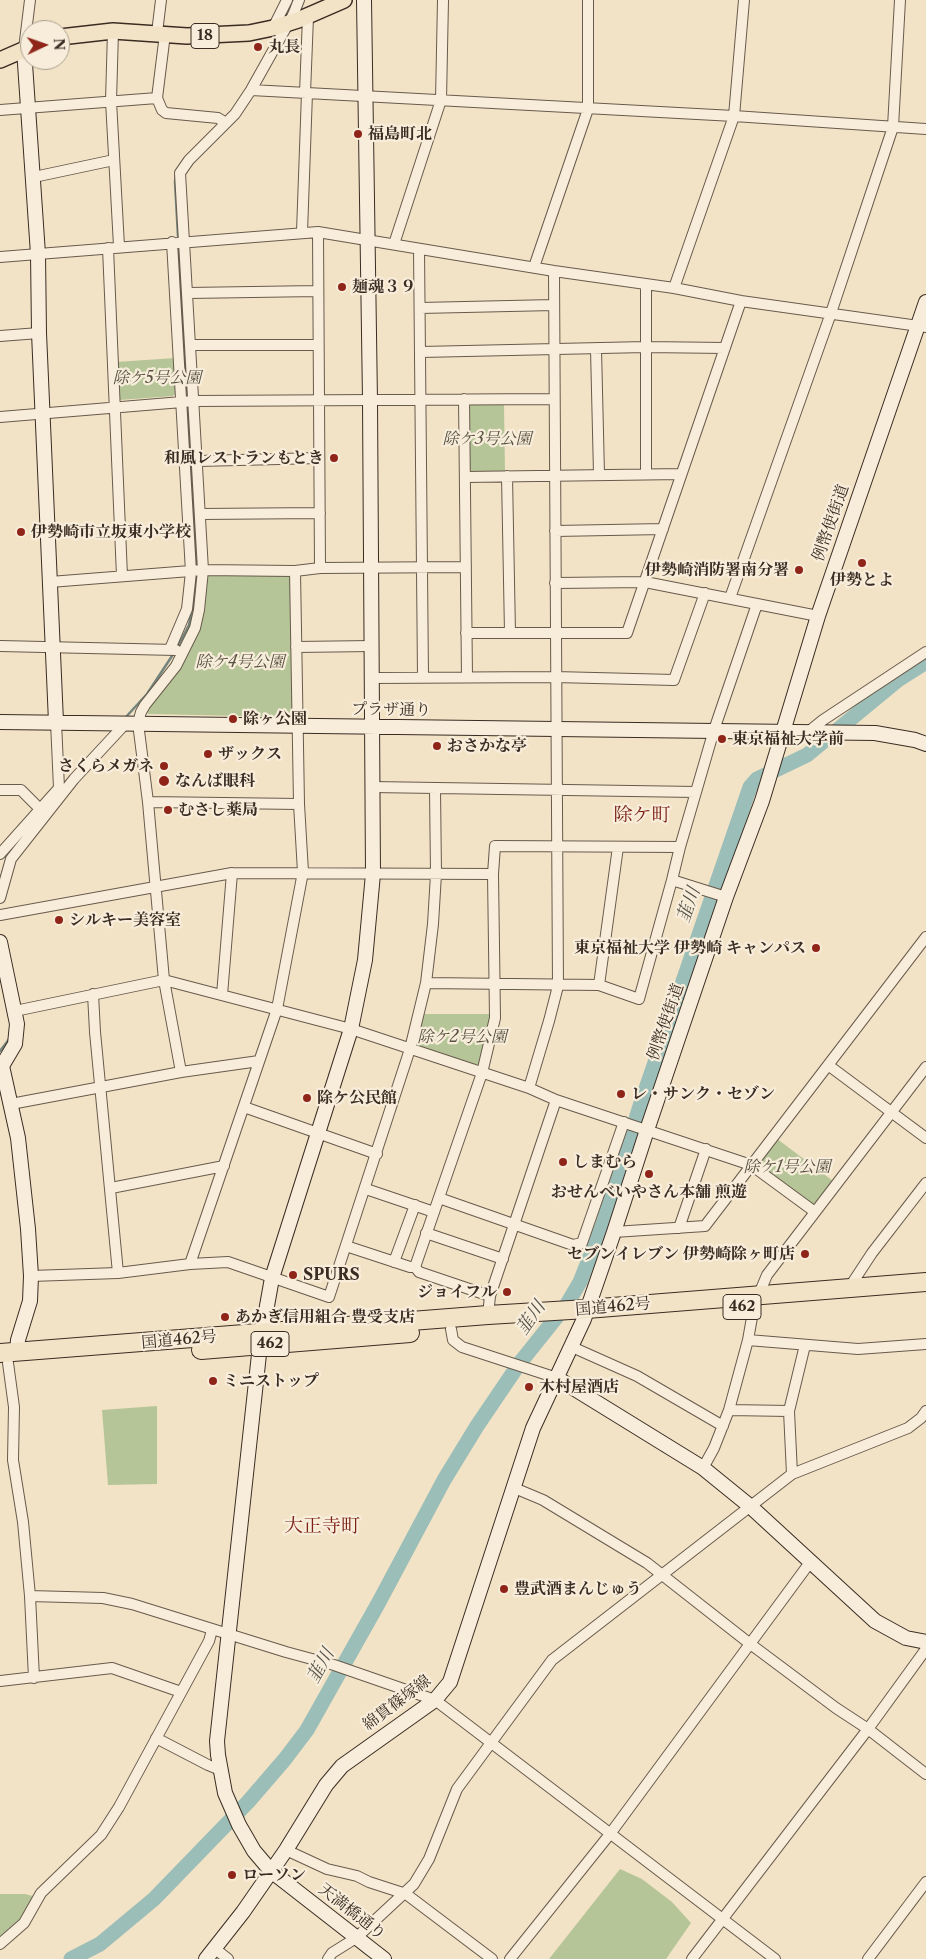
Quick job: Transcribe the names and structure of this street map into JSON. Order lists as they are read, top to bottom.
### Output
{
  "streets": {
    "highway": ["国道462号", "462"],
    "main road": ["18"],
    "street": [
      "例幣使街道",
      "プラザ通り",
      "綿貫篠塚線",
      "天満橋通り"
    ]
  },
  "crossings": [
    ["例幣使街道", "プラザ通り"],
    ["例幣使街道", "国道462号"],
    ["例幣使街道", "綿貫篠塚線"],
    ["プラザ通り", "天満橋通り"],
    ["国道462号", "天満橋通り"],
    ["綿貫篠塚線", "天満橋通り"]
  ],
  "districts": ["除ケ町", "大正寺町"],
  "water": ["韮川"],
  "parks": [
    "除ケ5号公園",
    "除ケ3号公園",
    "除ケ4号公園",
    "除ケ2号公園",
    "除ケ1号公園"
  ],
  "places": [
    "丸長",
    "福島町北",
    "麺魂３９",
    "和風レストランもとき",
    "伊勢崎市立坂東小学校",
    "伊勢とよ",
    "伊勢崎消防署南分署",
    "除ヶ公園",
    "東京福祉大学前",
    "おさかな亭",
    "ザックス",
    "さくらメガネ",
    "なんば眼科",
    "むさし薬局",
    "シルキー美容室",
    "東京福祉大学 伊勢崎 キャンパス",
    "レ・サンク・セゾン",
    "除ケ公民館",
    "しまむら",
    "おせんベいやさん本舗 煎遊",
    "セブンイレブン 伊勢崎除ヶ町店",
    "SPURS",
    "ジョイフル",
    "あかぎ信用組合 豊受支店",
    "ミニストップ",
    "木村屋酒店",
    "豊武酒まんじゅう",
    "ローソン"
  ],
  "north": "right"
}
